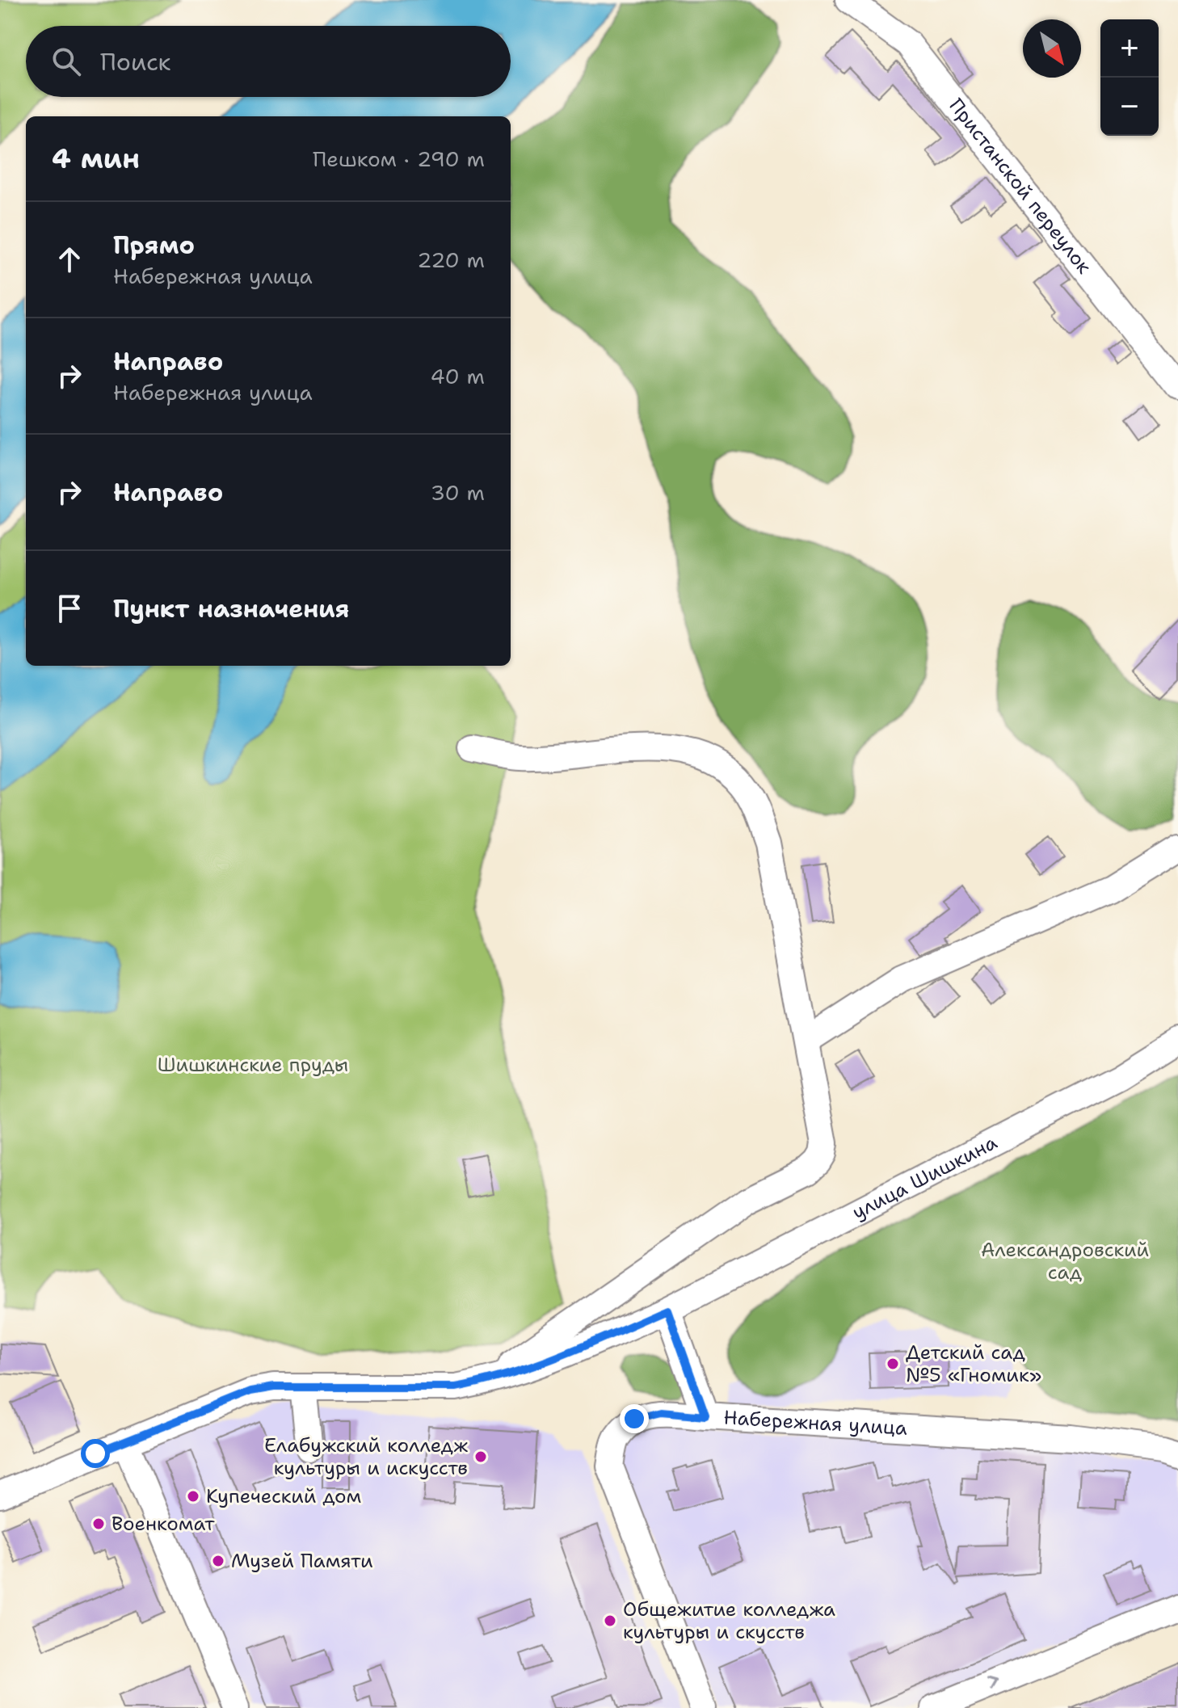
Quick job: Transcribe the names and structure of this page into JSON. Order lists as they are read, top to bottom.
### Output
{
  "streets": {
    "street": ["Пристанской переулок", "улица Шишкина", "Набережная улица"]
  },
  "crossings": [
    ["улица Шишкина", "Набережная улица"]
  ],
  "parks": ["Шишкинские пруды", "Александровский сад"],
  "places": [
    "Детский сад №5 «Гномик»",
    "Елабужский колледж культуры и искусств",
    "Купеческий дом",
    "Военкомат",
    "Музей Памяти",
    "Общежитие колледжа культуры и скусств"
  ],
  "north": "bottom right",
  "page": {
    "map_buttons": ["+", "−"],
    "search": "Поиск",
    "heading": ["4 мин", "Пешком · 290 m"],
    "list": [
      ["Прямо", "Набережная улица", "220 m"],
      ["Направо", "Набережная улица", "40 m"],
      ["Направо", "30 m"],
      "Пункт назначения"
    ]
  }
}
